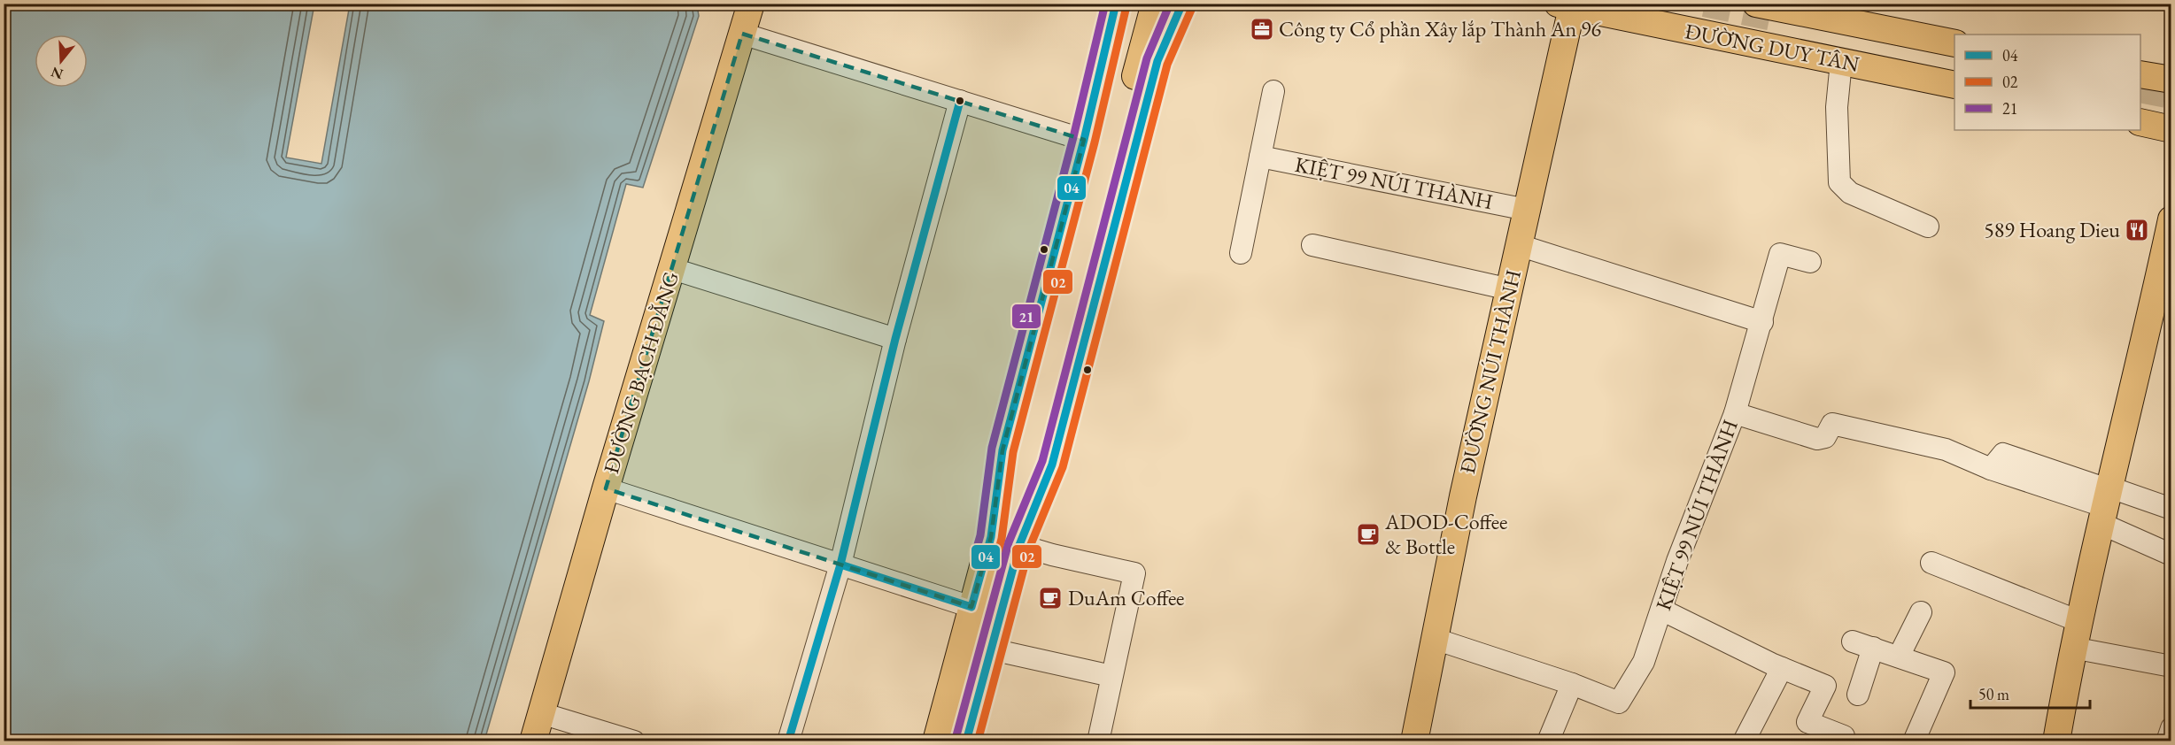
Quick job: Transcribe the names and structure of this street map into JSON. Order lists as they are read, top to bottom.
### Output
{
  "streets": {
    "main road": ["ĐƯỜNG DUY TÂN", "ĐƯỜNG NÚI THÀNH", "ĐƯỜNG BẠCH ĐẰNG"],
    "street": ["KIỆT 99 NÚI THÀNH"]
  },
  "crossings": [
    ["ĐƯỜNG DUY TÂN", "ĐƯỜNG NÚI THÀNH"],
    ["KIỆT 99 NÚI THÀNH", "ĐƯỜNG NÚI THÀNH"]
  ],
  "places": {
    "office": ["Công ty Cổ phần Xây lắp Thành An 96"],
    "restaurant": ["589 Hoang Dieu"],
    "cafe": ["ADOD-Coffee & Bottle", "DuAm Coffee"]
  },
  "lines": ["transit line 04", "transit line 21", "transit line 02"],
  "legend": ["04", "02", "21"],
  "scale_bar": "50 m",
  "north": "bottom"
}
